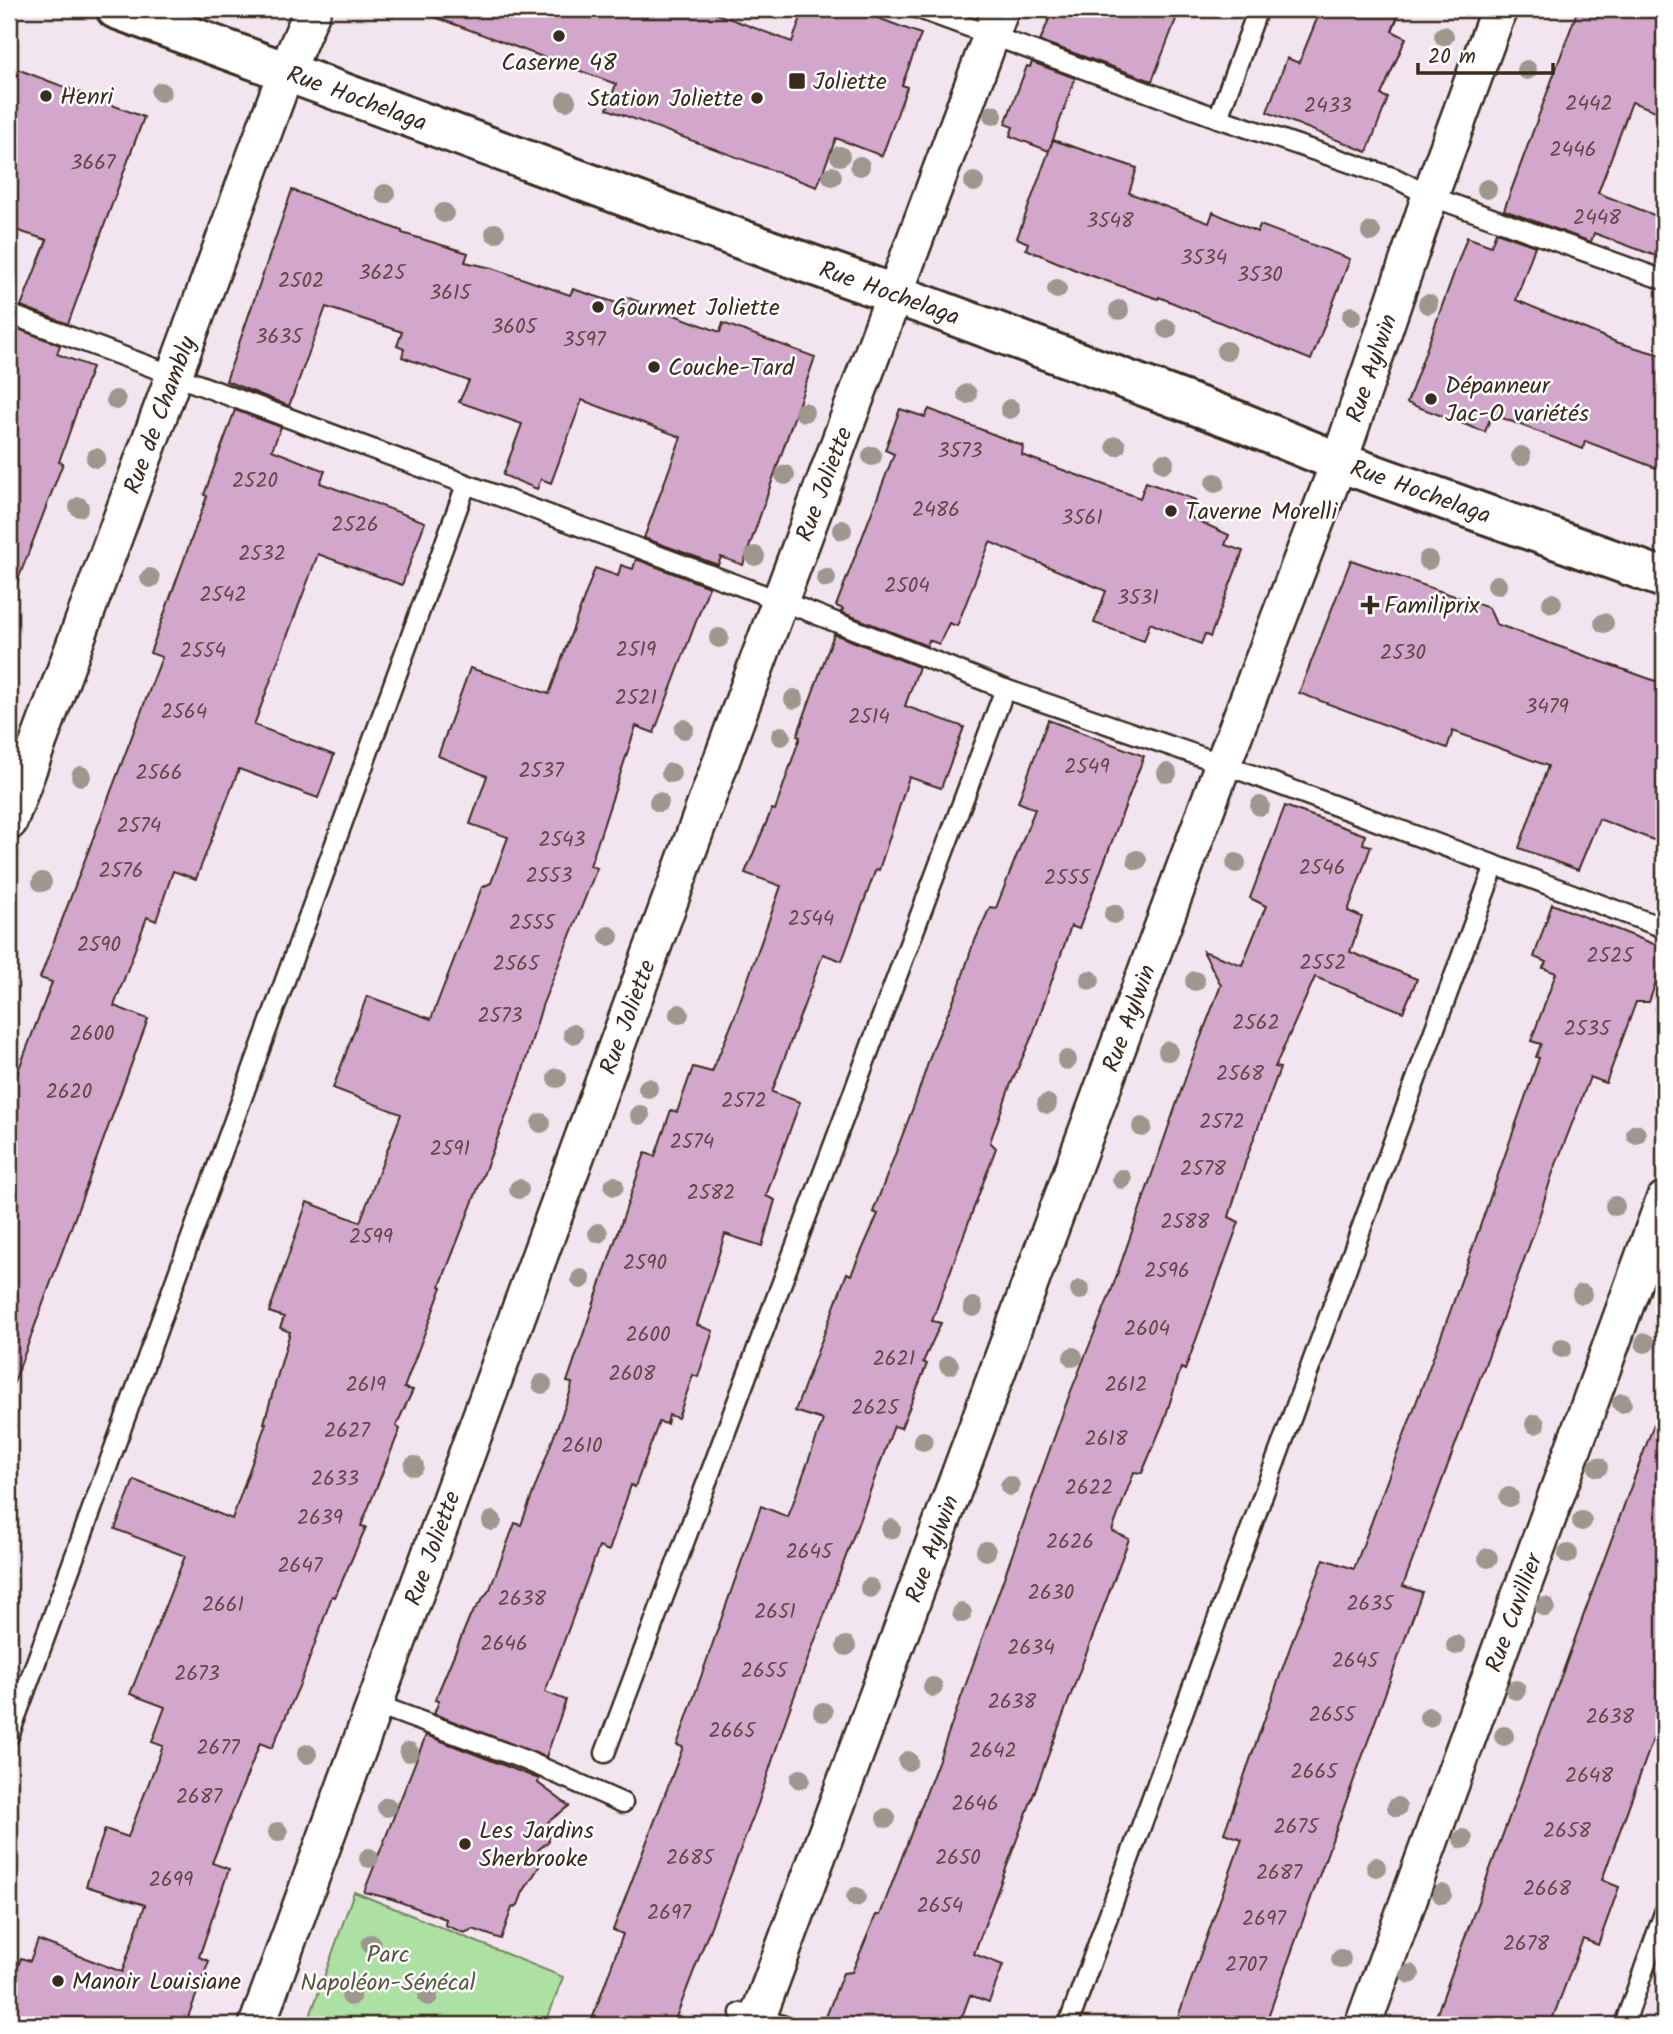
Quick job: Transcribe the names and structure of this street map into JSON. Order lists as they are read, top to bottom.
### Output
{
  "streets": {
    "street": [
      "Rue Hochelaga",
      "Rue Aylwin",
      "Rue de Chambly",
      "Rue Joliette",
      "Rue Cuvillier"
    ]
  },
  "crossings": [
    ["Rue Hochelaga", "Rue Aylwin"],
    ["Rue Hochelaga", "Rue de Chambly"],
    ["Rue Hochelaga", "Rue Joliette"]
  ],
  "parks": ["Parc Napoléon-Sénécal"],
  "places": {
    "other": [
      "Caserne 48",
      "Henri",
      "Station Joliette",
      "Gourmet Joliette",
      "Couche-Tard",
      "Dépanneur Jac-O variétés",
      "Taverne Morelli",
      "Les Jardins Sherbrooke",
      "Manoir Louisiane"
    ],
    "transit": ["Joliette"],
    "health": ["Familiprix"]
  },
  "house_numbers": [
    "2442",
    "2433",
    "2446",
    "3667",
    "2448",
    "3548",
    "3534",
    "3625",
    "3530",
    "2502",
    "3615",
    "3605",
    "3635",
    "3597",
    "3573",
    "2520",
    "2486",
    "3561",
    "2526",
    "2532",
    "2504",
    "2542",
    "3531",
    "2519",
    "2554",
    "2530",
    "2521",
    "3479",
    "2564",
    "2514",
    "2549",
    "2537",
    "2566",
    "2574",
    "2543",
    "2546",
    "2576",
    "2553",
    "2555",
    "2544",
    "2555",
    "2590",
    "2525",
    "2552",
    "2565",
    "2573",
    "2562",
    "2535",
    "2600",
    "2568",
    "2620",
    "2572",
    "2572",
    "2574",
    "2591",
    "2578",
    "2582",
    "2588",
    "2599",
    "2590",
    "2596",
    "2604",
    "2600",
    "2621",
    "2608",
    "2619",
    "2612",
    "2625",
    "2627",
    "2618",
    "2610",
    "2633",
    "2622",
    "2639",
    "2626",
    "2645",
    "2647",
    "2630",
    "2638",
    "2635",
    "2661",
    "2651",
    "2646",
    "2634",
    "2645",
    "2655",
    "2673",
    "2638",
    "2655",
    "2638",
    "2665",
    "2677",
    "2642",
    "2665",
    "2648",
    "2687",
    "2646",
    "2675",
    "2658",
    "2685",
    "2650",
    "2687",
    "2699",
    "2668",
    "2654",
    "2697",
    "2697",
    "2678",
    "2707"
  ],
  "scale_bar": "20 m"
}
